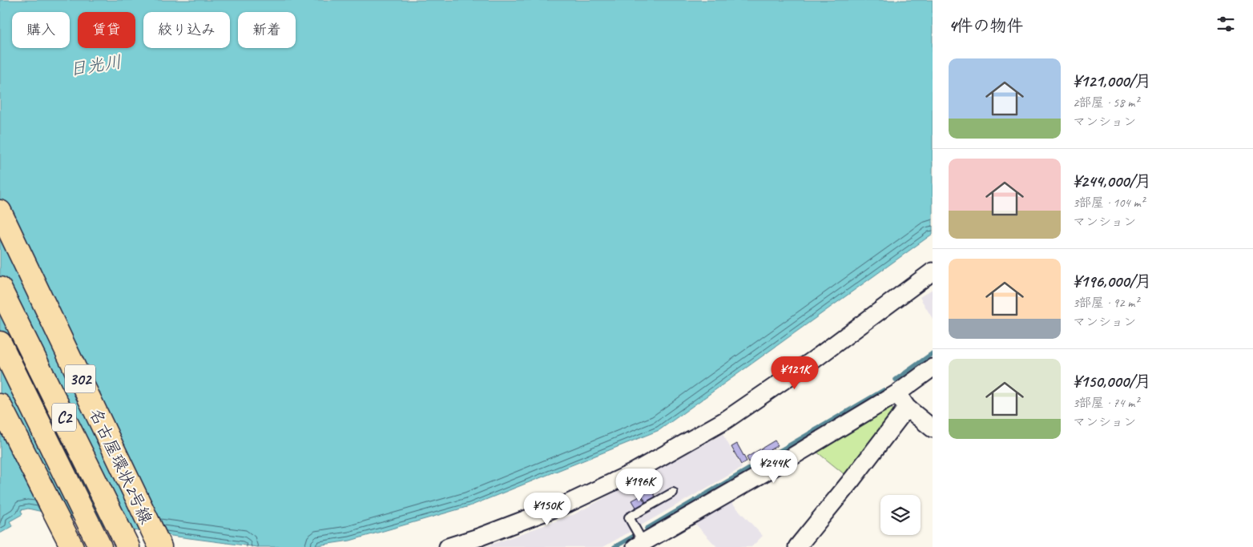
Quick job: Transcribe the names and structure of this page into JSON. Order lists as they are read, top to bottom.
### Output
{
  "streets": {
    "highway": ["302", "C2", "名古屋環状2号線"]
  },
  "water": ["日光川"],
  "page": {
    "heading": "4件の物件",
    "chip": [
      "購入",
      "賃貸",
      "絞り込み",
      "新着"
    ],
    "list": [
      {
        "name": "¥121,000/月",
        "note": "2部屋 · 58 m² · マンション"
      },
      {
        "name": "¥244,000/月",
        "note": "3部屋 · 104 m² · マンション"
      },
      {
        "name": "¥196,000/月",
        "note": "3部屋 · 92 m² · マンション"
      },
      {
        "name": "¥150,000/月",
        "note": "3部屋 · 74 m² · マンション"
      }
    ],
    "price": [
      "¥121K",
      "¥244K",
      "¥196K",
      "¥150K"
    ]
  }
}
